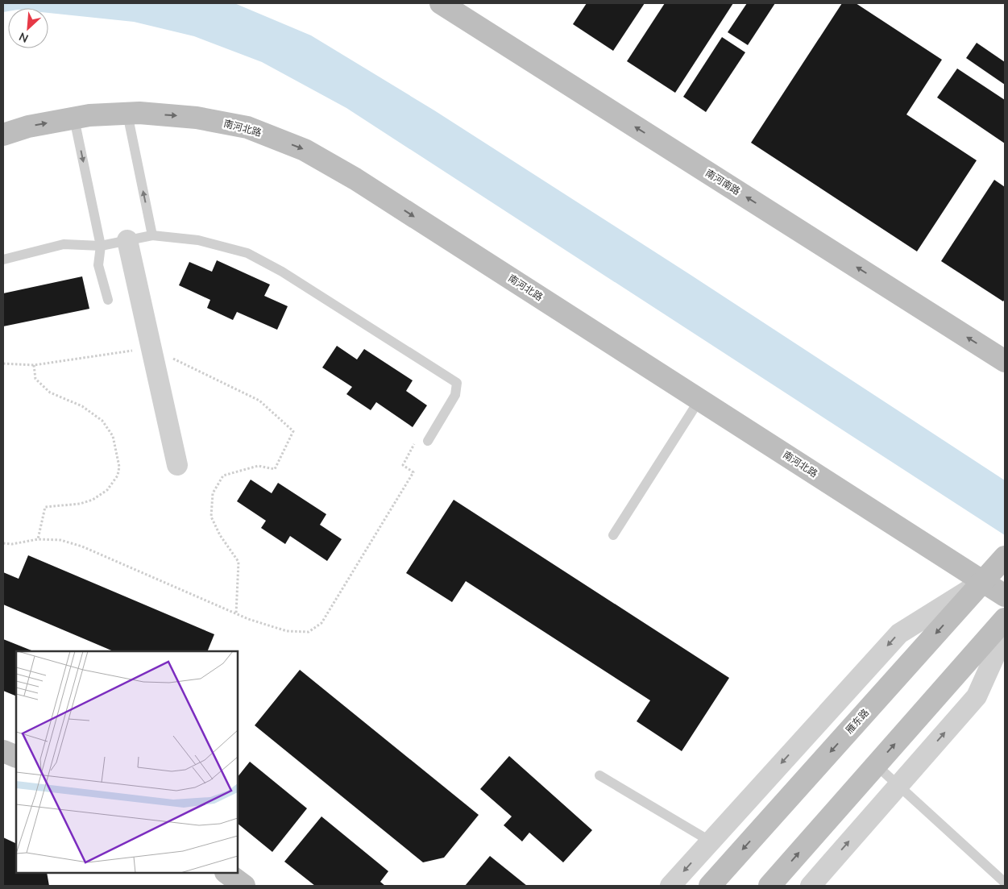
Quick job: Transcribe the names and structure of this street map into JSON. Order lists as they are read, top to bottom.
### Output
{
  "streets": {
    "street": ["南河北路", "南河南路", "雁东路"]
  },
  "crossings": [
    ["南河北路", "雁东路"]
  ],
  "one_way": ["南河北路", "南河南路"],
  "north": "bottom left"
}
